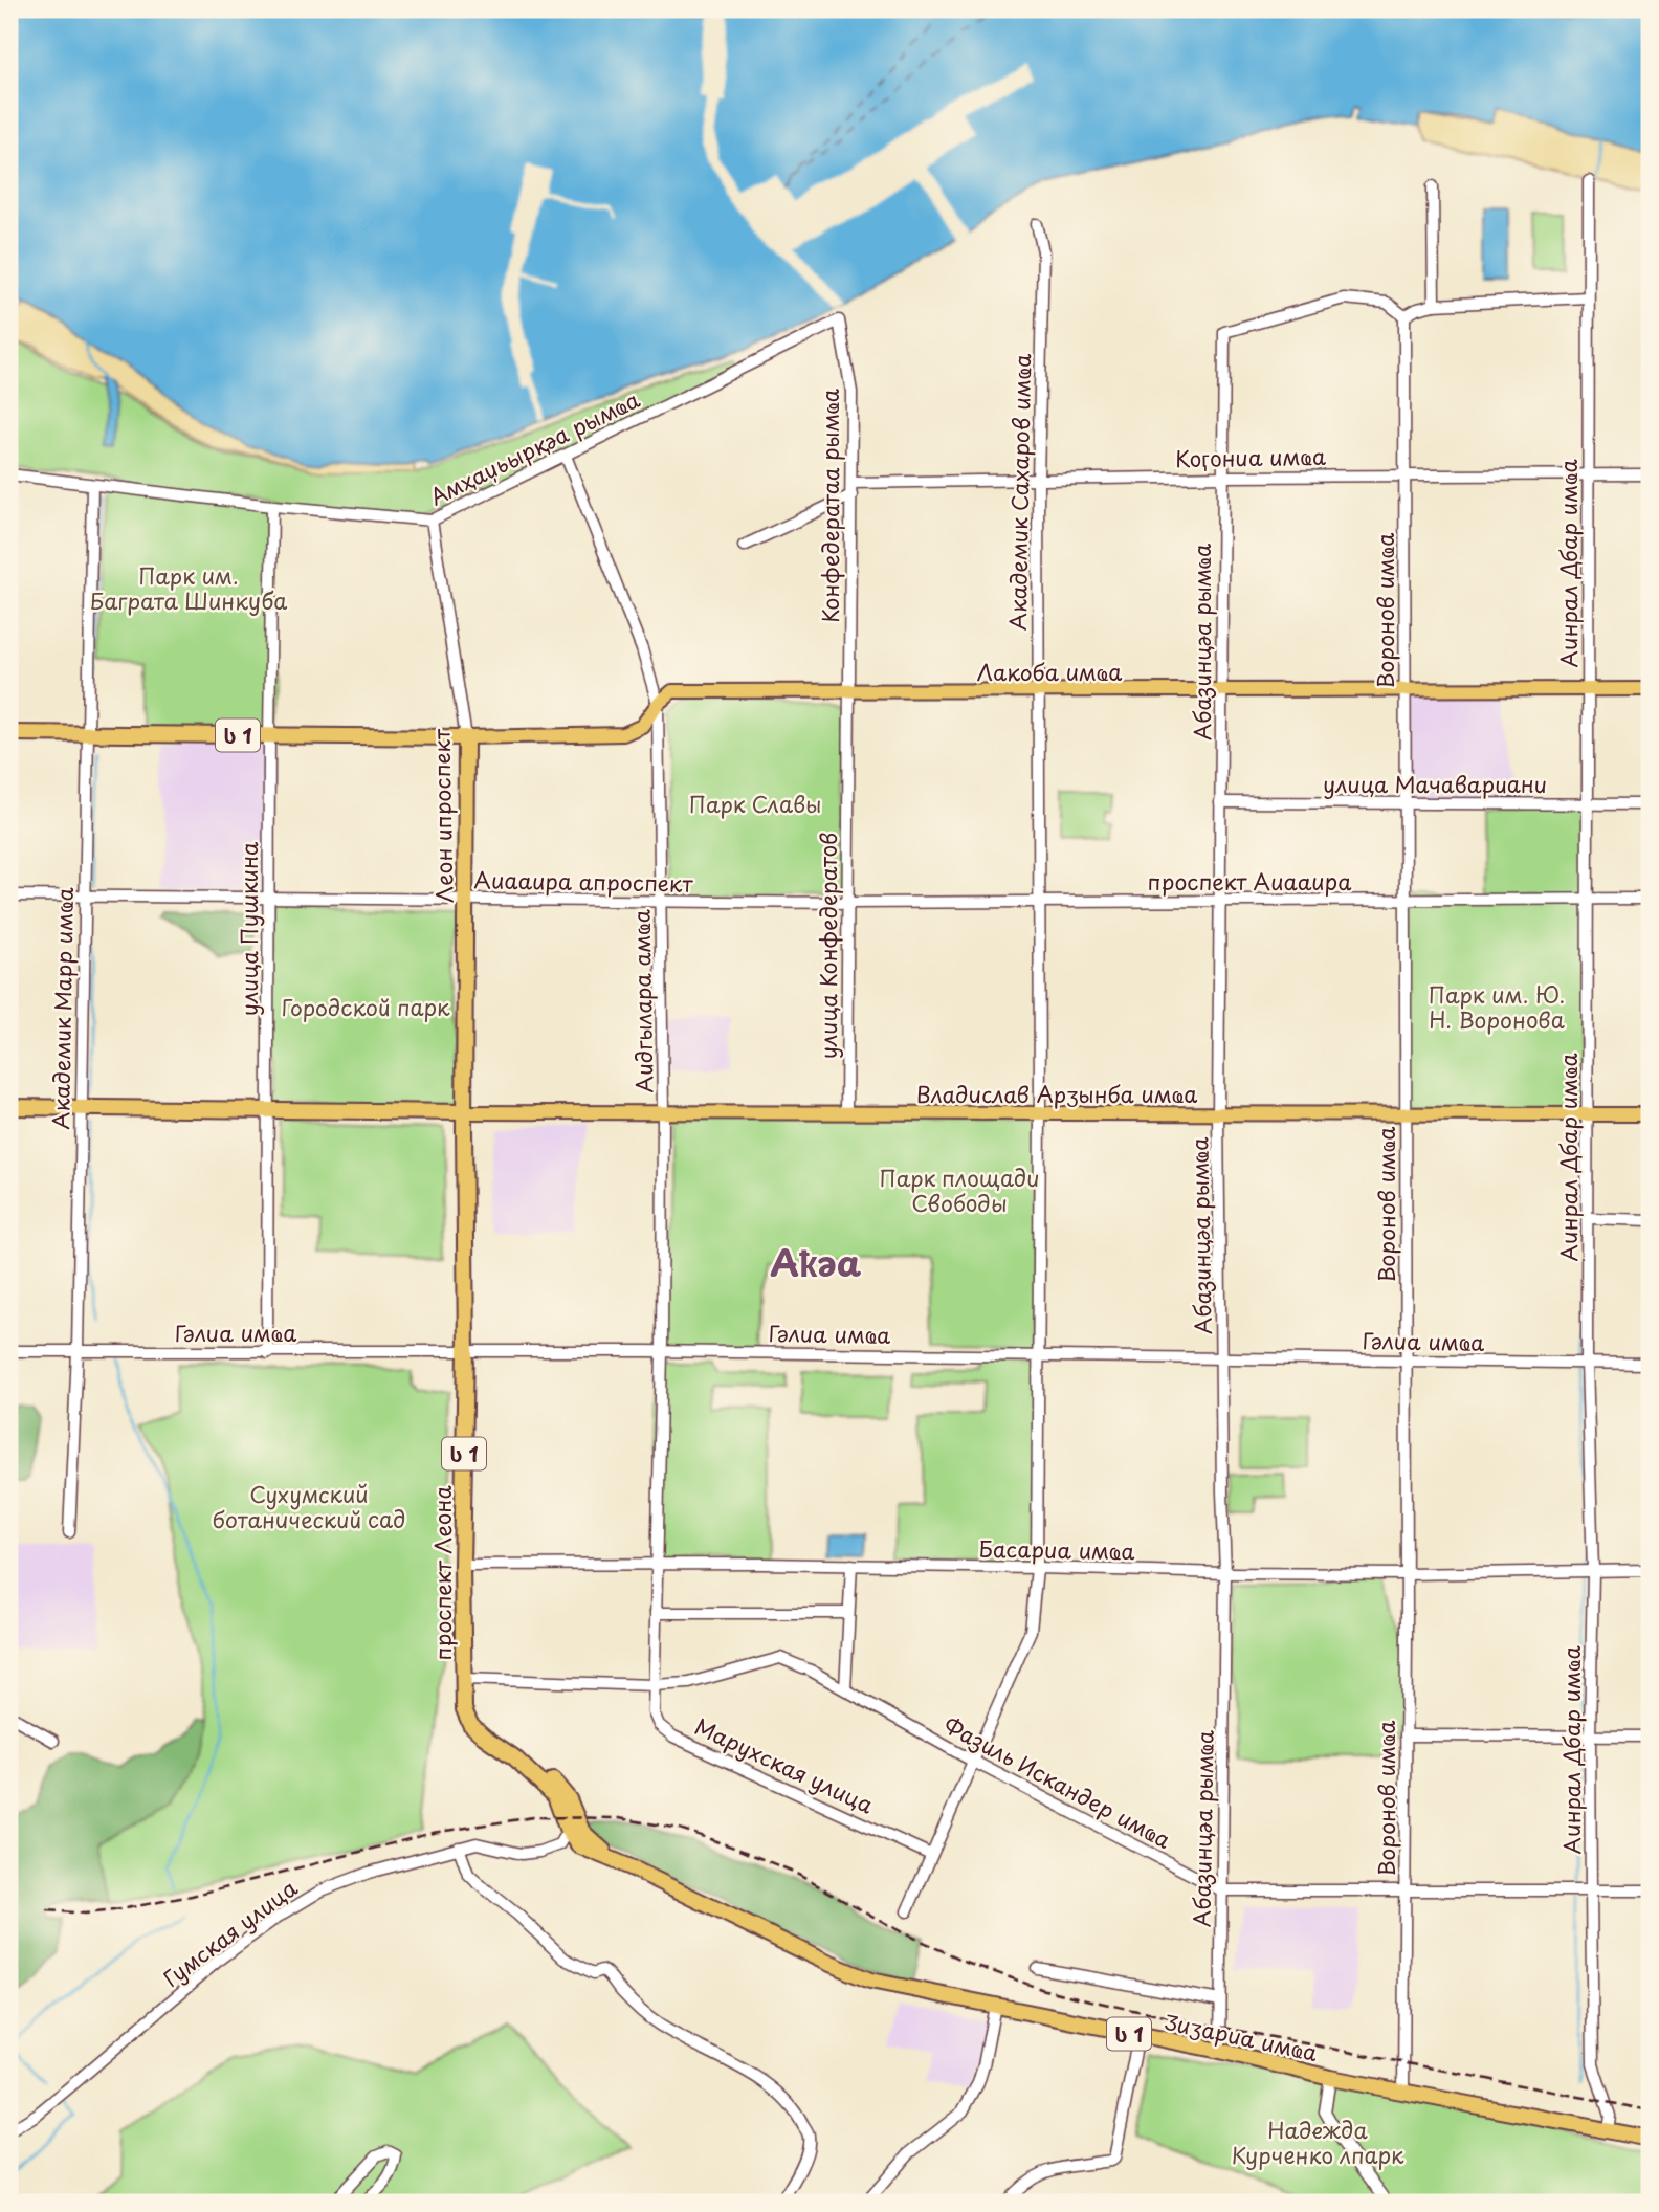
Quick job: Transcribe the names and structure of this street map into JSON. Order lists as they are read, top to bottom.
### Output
{
  "streets": {
    "highway": [
      "ს 1",
      "Леон ипроспект",
      "проспект Леона",
      "Ӡиӡариа имҩа"
    ],
    "main road": ["Лакоба имҩа", "Владислав Арӡынба имҩа"],
    "street": [
      "Амҳаџьырқәа рымҩа",
      "Коӷониа имҩа",
      "Академик Сахаров имҩа",
      "Конфедератаа рымҩа",
      "Аинрал Дбар имҩа",
      "Воронов имҩа",
      "Абазинцәа рымҩа",
      "улица Мачавариани",
      "Аиааира апроспект",
      "проспект Аиааира",
      "улица Пушкина",
      "улица Конфедератов",
      "Аидгылара амҩа",
      "Академик Марр имҩа",
      "Гәлиа имҩа",
      "Басариа имҩа",
      "Марухская улица",
      "Фазиль Искандер имҩа",
      "Гумская улица"
    ]
  },
  "crossings": [
    ["Амҳаџьырқәа рымҩа", "Конфедератаа рымҩа"],
    ["Амҳаџьырқәа рымҩа", "Леон ипроспект"],
    ["Амҳаџьырқәа рымҩа", "улица Пушкина"],
    ["Амҳаџьырқәа рымҩа", "Аидгылара амҩа"],
    ["Амҳаџьырқәа рымҩа", "Академик Марр имҩа"],
    ["Коӷониа имҩа", "Академик Сахаров имҩа"],
    ["Коӷониа имҩа", "Конфедератаа рымҩа"],
    ["Коӷониа имҩа", "Аинрал Дбар имҩа"],
    ["Коӷониа имҩа", "Воронов имҩа"],
    ["Коӷониа имҩа", "Абазинцәа рымҩа"],
    ["Академик Сахаров имҩа", "Лакоба имҩа"],
    ["Академик Сахаров имҩа", "проспект Аиааира"],
    ["Академик Сахаров имҩа", "Владислав Арӡынба имҩа"],
    ["Академик Сахаров имҩа", "Гәлиа имҩа"],
    ["Академик Сахаров имҩа", "Басариа имҩа"],
    ["Академик Сахаров имҩа", "Марухская улица"],
    ["Академик Сахаров имҩа", "Фазиль Искандер имҩа"],
    ["Конфедератаа рымҩа", "Лакоба имҩа"],
    ["Конфедератаа рымҩа", "улица Конфедератов"],
    ["Аинрал Дбар имҩа", "Лакоба имҩа"],
    ["Аинрал Дбар имҩа", "улица Мачавариани"],
    ["Аинрал Дбар имҩа", "проспект Аиааира"],
    ["Аинрал Дбар имҩа", "Владислав Арӡынба имҩа"],
    ["Аинрал Дбар имҩа", "Гәлиа имҩа"],
    ["Аинрал Дбар имҩа", "Басариа имҩа"],
    ["Аинрал Дбар имҩа", "Фазиль Искандер имҩа"],
    ["Аинрал Дбар имҩа", "Ӡиӡариа имҩа"],
    ["Воронов имҩа", "Абазинцәа рымҩа"],
    ["Воронов имҩа", "Лакоба имҩа"],
    ["Воронов имҩа", "улица Мачавариани"],
    ["Воронов имҩа", "проспект Аиааира"],
    ["Воронов имҩа", "Владислав Арӡынба имҩа"],
    ["Воронов имҩа", "Гәлиа имҩа"],
    ["Воронов имҩа", "Басариа имҩа"],
    ["Воронов имҩа", "Фазиль Искандер имҩа"],
    ["Воронов имҩа", "Ӡиӡариа имҩа"],
    ["Абазинцәа рымҩа", "Лакоба имҩа"],
    ["Абазинцәа рымҩа", "улица Мачавариани"],
    ["Абазинцәа рымҩа", "проспект Аиааира"],
    ["Абазинцәа рымҩа", "Владислав Арӡынба имҩа"],
    ["Абазинцәа рымҩа", "Гәлиа имҩа"],
    ["Абазинцәа рымҩа", "Басариа имҩа"],
    ["Абазинцәа рымҩа", "Фазиль Искандер имҩа"],
    ["Абазинцәа рымҩа", "Ӡиӡариа имҩа"],
    ["Лакоба имҩа", "ს 1"],
    ["Лакоба имҩа", "Леон ипроспект"],
    ["Лакоба имҩа", "улица Конфедератов"],
    ["Лакоба имҩа", "Аидгылара амҩа"],
    ["ს 1", "Леон ипроспект"],
    ["ს 1", "улица Пушкина"],
    ["ს 1", "Академик Марр имҩа"],
    ["ს 1", "проспект Леона"],
    ["ს 1", "Гумская улица"],
    ["ს 1", "Ӡиӡариа имҩа"],
    ["Леон ипроспект", "Аиааира апроспект"],
    ["Леон ипроспект", "Владислав Арӡынба имҩа"],
    ["Леон ипроспект", "проспект Леона"],
    ["Аиааира апроспект", "проспект Аиааира"],
    ["Аиааира апроспект", "улица Пушкина"],
    ["Аиааира апроспект", "улица Конфедератов"],
    ["Аиааира апроспект", "Аидгылара амҩа"],
    ["Аиааира апроспект", "Академик Марр имҩа"],
    ["проспект Аиааира", "улица Конфедератов"],
    ["улица Пушкина", "Гәлиа имҩа"],
    ["улица Конфедератов", "Владислав Арӡынба имҩа"],
    ["Аидгылара амҩа", "Владислав Арӡынба имҩа"],
    ["Аидгылара амҩа", "Гәлиа имҩа"],
    ["Аидгылара амҩа", "Басариа имҩа"],
    ["Аидгылара амҩа", "Марухская улица"],
    ["Академик Марр имҩа", "Гәлиа имҩа"],
    ["Владислав Арӡынба имҩа", "проспект Леона"],
    ["Гәлиа имҩа", "проспект Леона"],
    ["Басариа имҩа", "проспект Леона"],
    ["проспект Леона", "Фазиль Искандер имҩа"],
    ["проспект Леона", "Гумская улица"],
    ["Марухская улица", "Фазиль Искандер имҩа"]
  ],
  "districts": ["Аҟəа"],
  "parks": [
    "Парк им. Баграта Шинкуба",
    "Парк Славы",
    "Парк им. Ю. Н. Воронова",
    "Городской парк",
    "Парк площади Свободы",
    "Сухумский ботанический сад",
    "Надежда Курченко лпарк"
  ]
}
